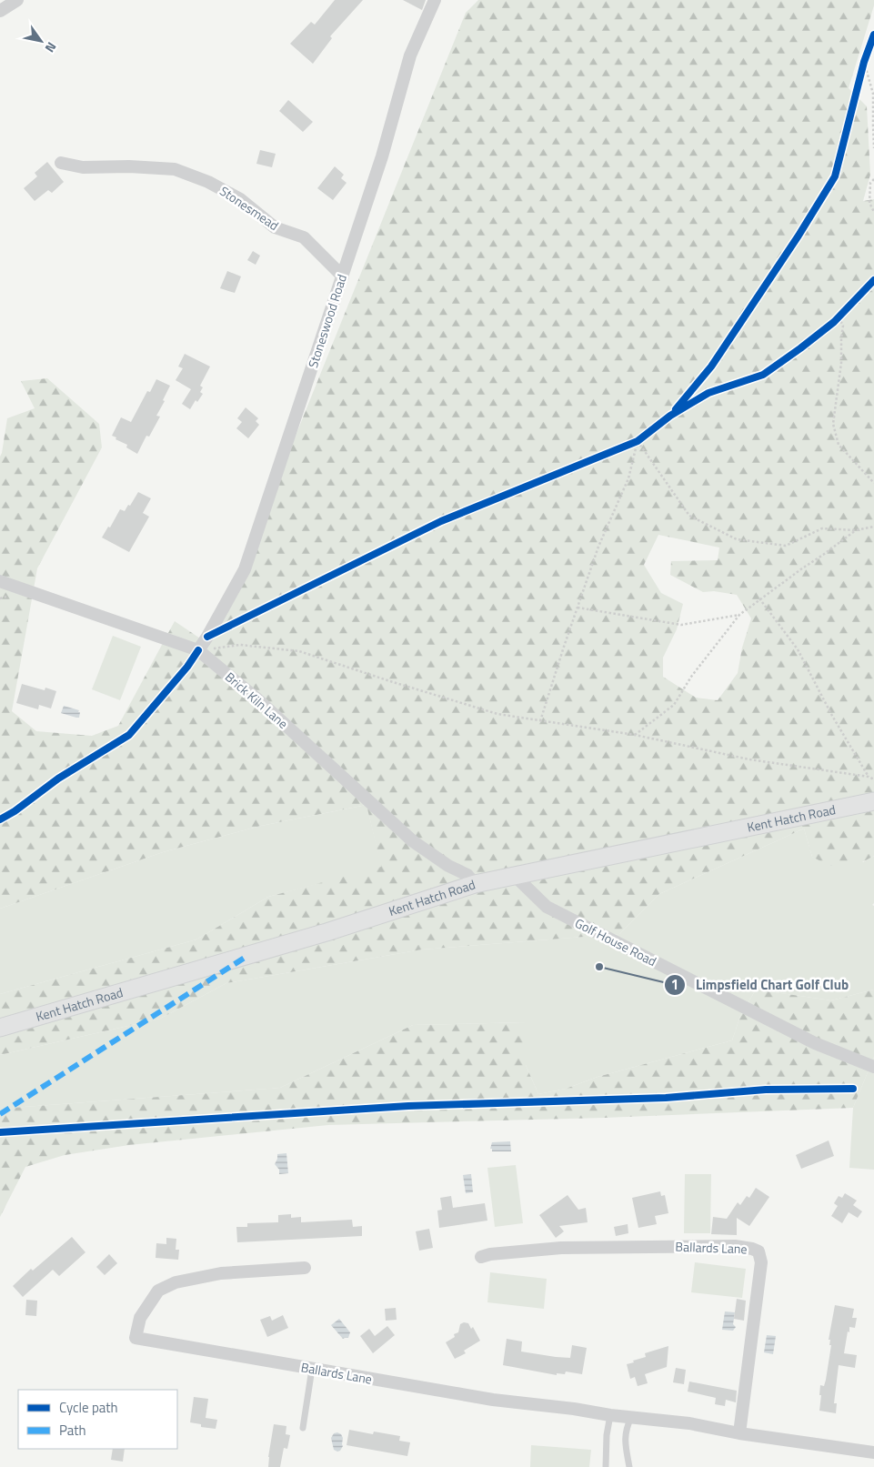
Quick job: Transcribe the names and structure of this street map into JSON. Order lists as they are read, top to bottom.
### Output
{
  "streets": {
    "main road": ["Kent Hatch Road"],
    "street": [
      "Stonesmead",
      "Stoneswood Road",
      "Brick Kiln Lane",
      "Golf House Road",
      "Ballards Lane"
    ]
  },
  "crossings": [
    ["Stonesmead", "Stoneswood Road"],
    ["Stoneswood Road", "Brick Kiln Lane"],
    ["Brick Kiln Lane", "Kent Hatch Road"],
    ["Kent Hatch Road", "Golf House Road"]
  ],
  "places": ["Limpsfield Chart Golf Club"],
  "legend": ["Cycle path", "Path"],
  "north": "bottom right"
}
